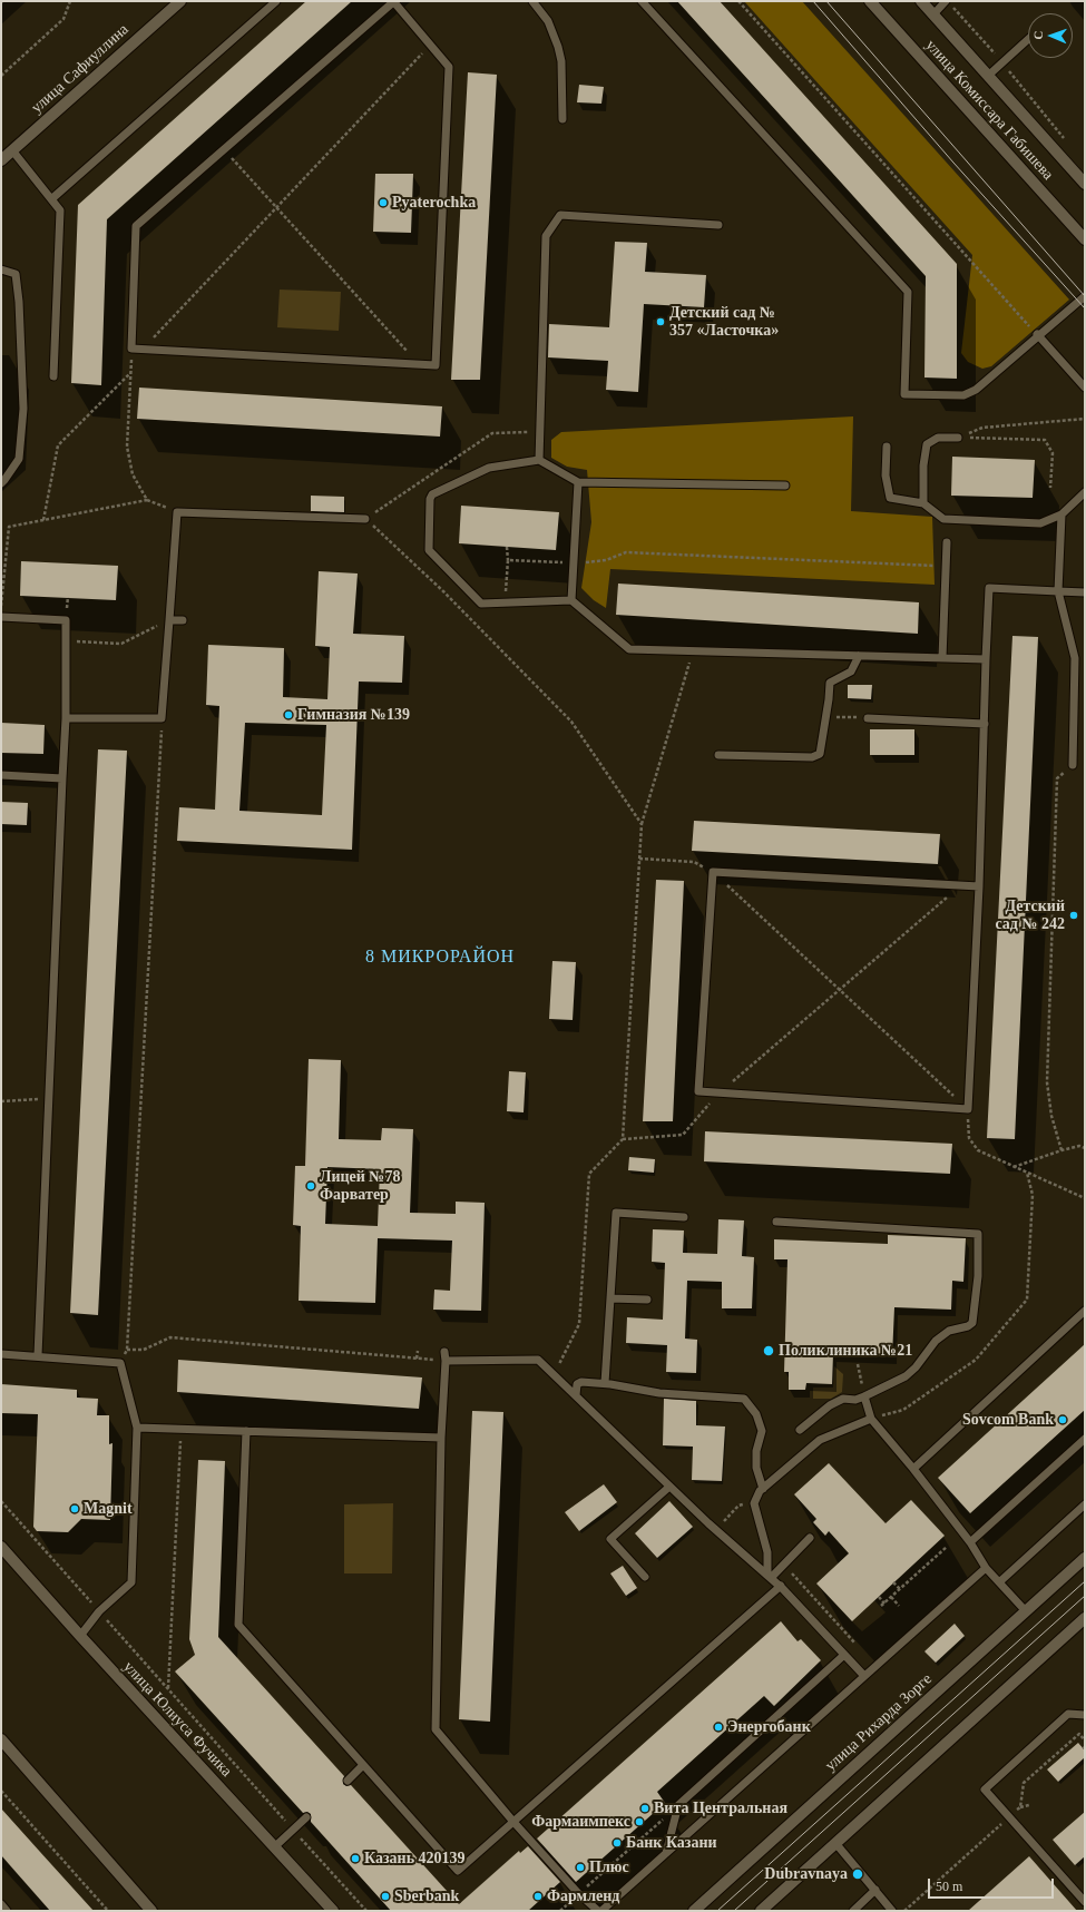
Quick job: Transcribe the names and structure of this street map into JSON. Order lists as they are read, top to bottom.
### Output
{
  "streets": {
    "street": [
      "улица Сафиуллина",
      "улица Комиссара Габишева",
      "улица Юлиуса Фучика",
      "улица Рихарда Зорге"
    ]
  },
  "districts": ["8 МИКРОРАЙОН"],
  "places": [
    "Pyaterochka",
    "Детский сад № 357 «Ласточка»",
    "Гимназия №139",
    "Детский сад № 242",
    "Лицей №78 Фарватер",
    "Поликлиника №21",
    "Sovcom Bank",
    "Magnit",
    "Энергобанк",
    "Вита Центральная",
    "Фармаимпекс",
    "Банк Казани",
    "Казань 420139",
    "Плюс",
    "Dubravnaya",
    "Sberbank",
    "Фармленд"
  ],
  "scale_bar": "50 m",
  "north": "left"
}
